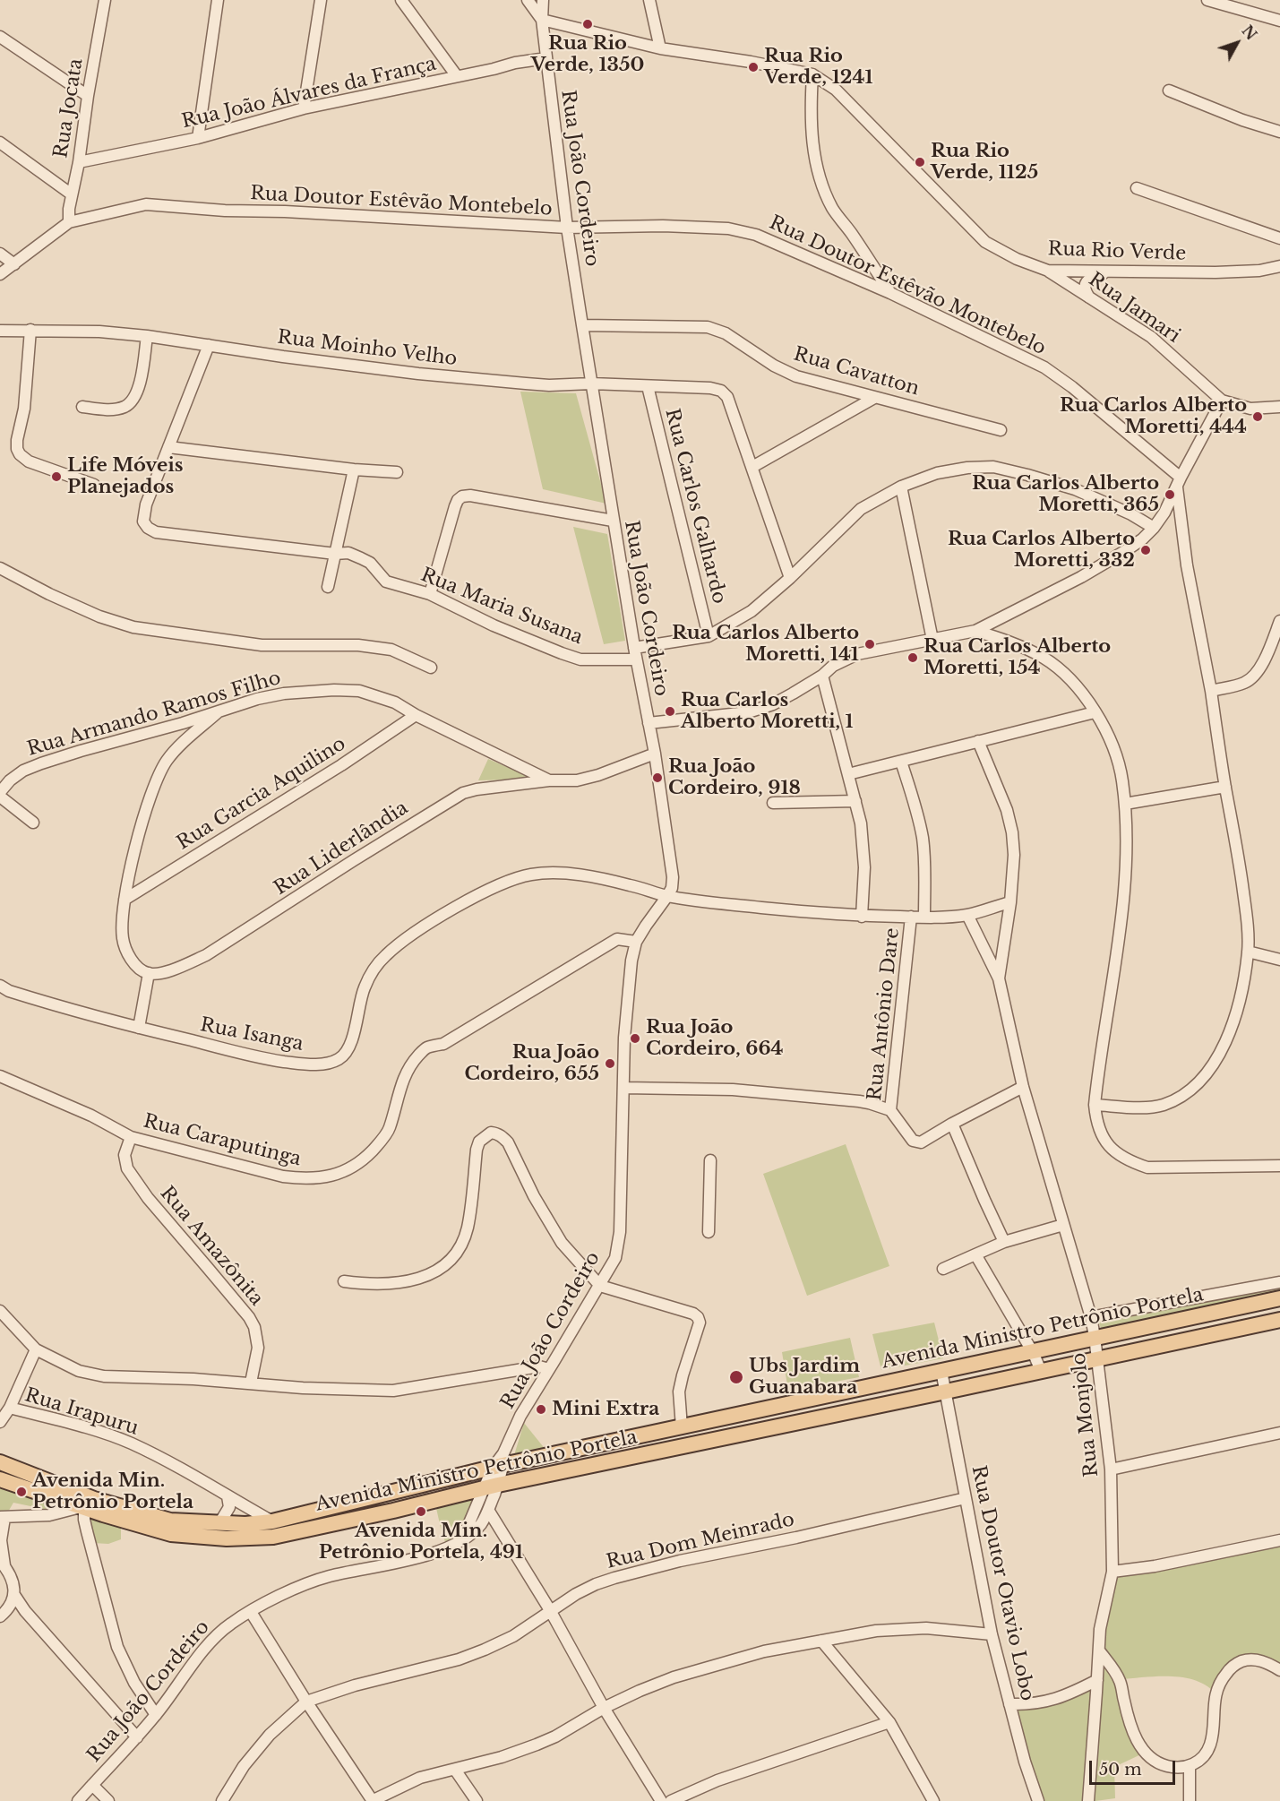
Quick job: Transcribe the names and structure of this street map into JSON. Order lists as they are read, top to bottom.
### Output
{
  "streets": {
    "main road": ["Avenida Ministro Petrônio Portela"],
    "street": [
      "Rua João Álvares da França",
      "Rua Jocata",
      "Rua João Cordeiro",
      "Rua Doutor Estêvão Montebelo",
      "Rua Rio Verde",
      "Rua Jamari",
      "Rua Moinho Velho",
      "Rua Cavatton",
      "Rua Carlos Galhardo",
      "Rua Maria Susana",
      "Rua Armando Ramos Filho",
      "Rua Garcia Aquilino",
      "Rua Liderlândia",
      "Rua Antônio Dare",
      "Rua Isanga",
      "Rua Caraputinga",
      "Rua Amazônita",
      "Rua Irapuru",
      "Rua Monjolo",
      "Rua Dom Meinrado",
      "Rua Doutor Otavio Lobo"
    ]
  },
  "crossings": [
    ["Rua João Álvares da França", "Rua Jocata"],
    ["Rua João Álvares da França", "Rua João Cordeiro"],
    ["Rua Jocata", "Rua Doutor Estêvão Montebelo"],
    ["Rua João Cordeiro", "Rua Doutor Estêvão Montebelo"],
    ["Rua João Cordeiro", "Rua Rio Verde"],
    ["Rua João Cordeiro", "Rua Moinho Velho"],
    ["Rua João Cordeiro", "Rua Cavatton"],
    ["Rua João Cordeiro", "Rua Maria Susana"],
    ["Rua João Cordeiro", "Rua Armando Ramos Filho"],
    ["Rua João Cordeiro", "Rua Isanga"],
    ["Rua João Cordeiro", "Rua Caraputinga"],
    ["Rua João Cordeiro", "Avenida Ministro Petrônio Portela"],
    ["Rua Rio Verde", "Rua Jamari"],
    ["Rua Moinho Velho", "Rua Carlos Galhardo"],
    ["Rua Carlos Galhardo", "Rua Maria Susana"],
    ["Rua Armando Ramos Filho", "Rua Garcia Aquilino"],
    ["Rua Armando Ramos Filho", "Rua Liderlândia"],
    ["Rua Antônio Dare", "Rua Isanga"],
    ["Rua Isanga", "Rua Monjolo"],
    ["Rua Caraputinga", "Rua Amazônita"],
    ["Avenida Ministro Petrônio Portela", "Rua Irapuru"],
    ["Avenida Ministro Petrônio Portela", "Rua Monjolo"],
    ["Avenida Ministro Petrônio Portela", "Rua Doutor Otavio Lobo"],
    ["Rua Dom Meinrado", "Rua Doutor Otavio Lobo"]
  ],
  "places": [
    "Rua Rio Verde, 1350",
    "Rua Rio Verde, 1241",
    "Rua Rio Verde, 1125",
    "Rua Carlos Alberto Moretti, 444",
    "Life Móveis Planejados",
    "Rua Carlos Alberto Moretti, 365",
    "Rua Carlos Alberto Moretti, 332",
    "Rua Carlos Alberto Moretti, 141",
    "Rua Carlos Alberto Moretti, 154",
    "Rua Carlos Alberto Moretti, 1",
    "Rua João Cordeiro, 918",
    "Rua João Cordeiro, 664",
    "Rua João Cordeiro, 655",
    "Ubs Jardim Guanabara",
    "Mini Extra",
    "Avenida Min. Petrônio Portela",
    "Avenida Min. Petrônio Portela, 491"
  ],
  "scale_bar": "50 m",
  "north": "top right"
}
